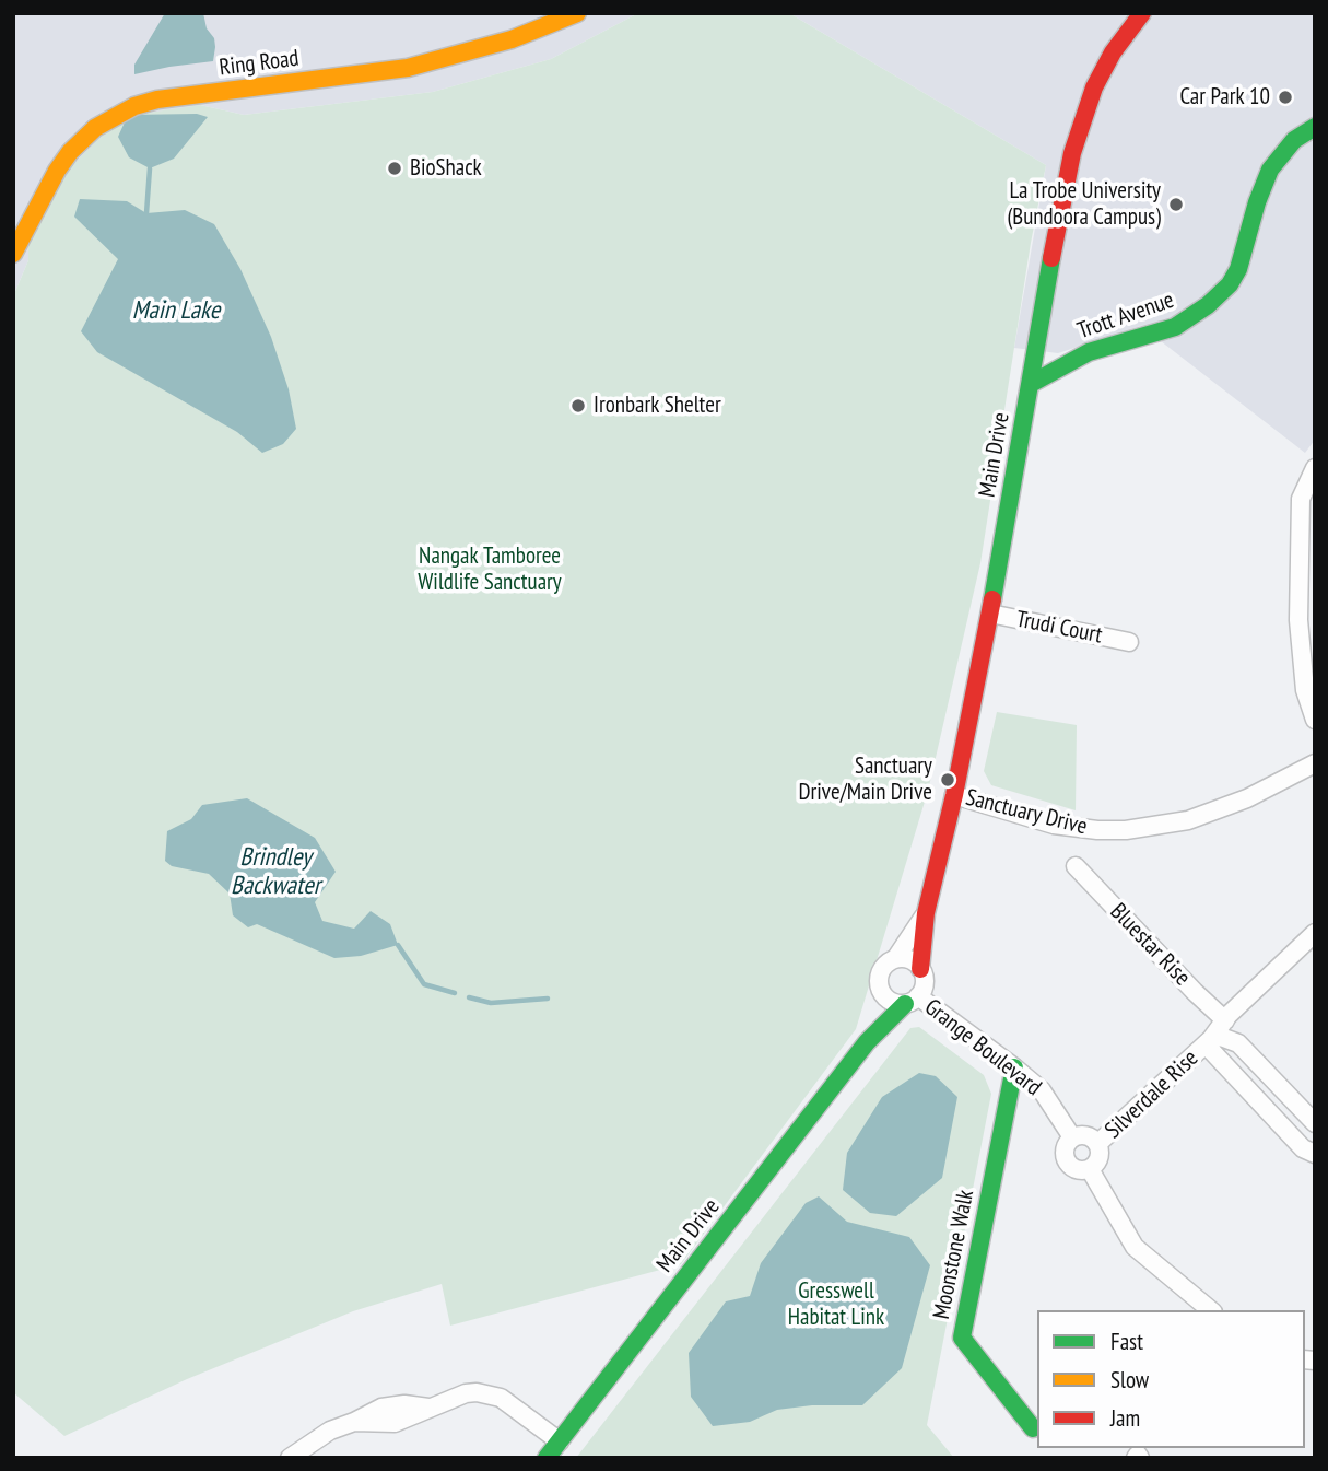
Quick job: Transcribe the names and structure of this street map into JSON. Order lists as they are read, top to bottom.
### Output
{
  "streets": {
    "street": [
      "Ring Road",
      "Trott Avenue",
      "Main Drive",
      "Trudi Court",
      "Sanctuary Drive",
      "Bluestar Rise",
      "Grange Boulevard",
      "Silverdale Rise",
      "Moonstone Walk"
    ]
  },
  "crossings": [
    ["Trott Avenue", "Main Drive"],
    ["Main Drive", "Trudi Court"],
    ["Main Drive", "Sanctuary Drive"],
    ["Main Drive", "Grange Boulevard"],
    ["Grange Boulevard", "Silverdale Rise"],
    ["Grange Boulevard", "Moonstone Walk"]
  ],
  "water": ["Main Lake", "Brindley Backwater"],
  "parks": ["Nangak Tamboree Wildlife Sanctuary", "Gresswell Habitat Link"],
  "places": [
    "Car Park 10",
    "BioShack",
    "La Trobe University (Bundoora Campus)",
    "Ironbark Shelter",
    "Sanctuary Drive/Main Drive"
  ],
  "legend": ["Fast", "Slow", "Jam"]
}
